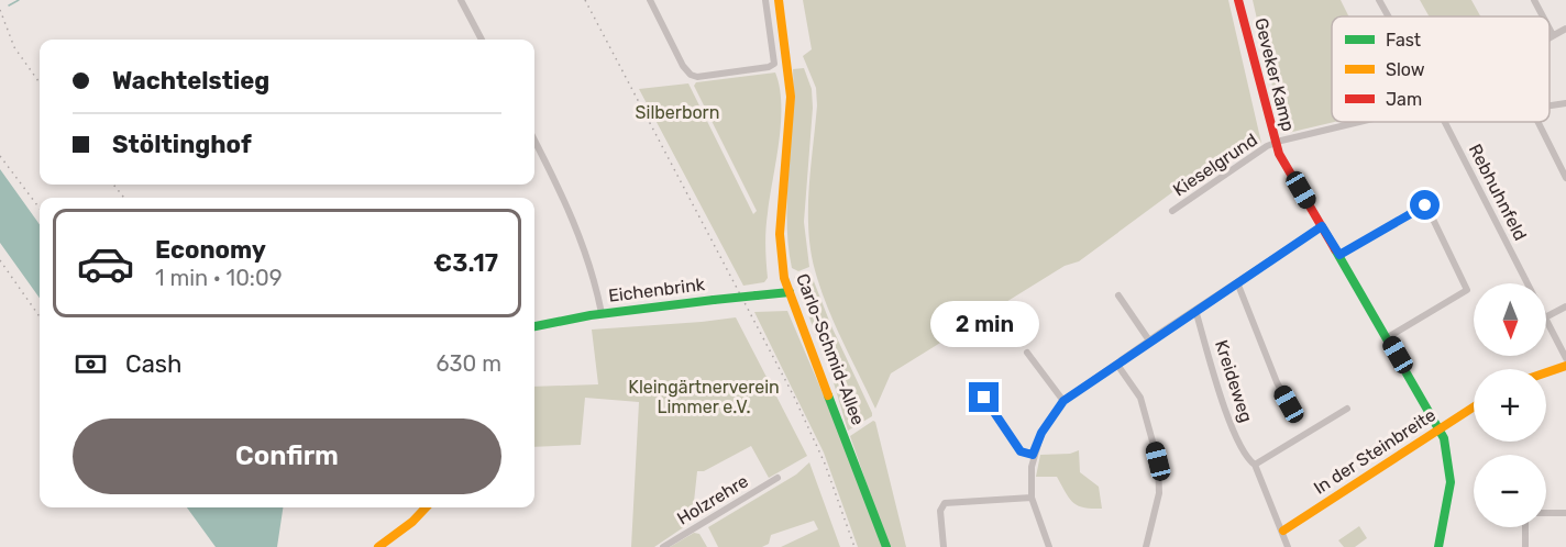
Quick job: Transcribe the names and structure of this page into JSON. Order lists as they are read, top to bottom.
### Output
{
  "streets": {
    "street": [
      "Geveker Kamp",
      "Kieselgrund",
      "Rebhuhnfeld",
      "Eichenbrink",
      "Carlo-Schmid-Allee",
      "Kreideweg",
      "In der Steinbreite",
      "Holzrehre"
    ]
  },
  "crossings": [
    ["Geveker Kamp", "Kieselgrund"],
    ["Geveker Kamp", "In der Steinbreite"],
    ["Eichenbrink", "Carlo-Schmid-Allee"],
    ["Kreideweg", "In der Steinbreite"]
  ],
  "parks": ["Silberborn", "Kleingärtnerverein Limmer e.V."],
  "legend": ["Fast", "Slow", "Jam"],
  "north": "bottom",
  "page": {
    "banner": ["Wachtelstieg", "Stöltinghof"],
    "list": [
      {
        "name": "Economy",
        "note": "1 min · 10:09",
        "value": "€3.17"
      }
    ],
    "map_buttons": ["+", "−"],
    "bubble": "2 min",
    "pay": ["Cash", "630 m"],
    "buttons": "Confirm"
  }
}
